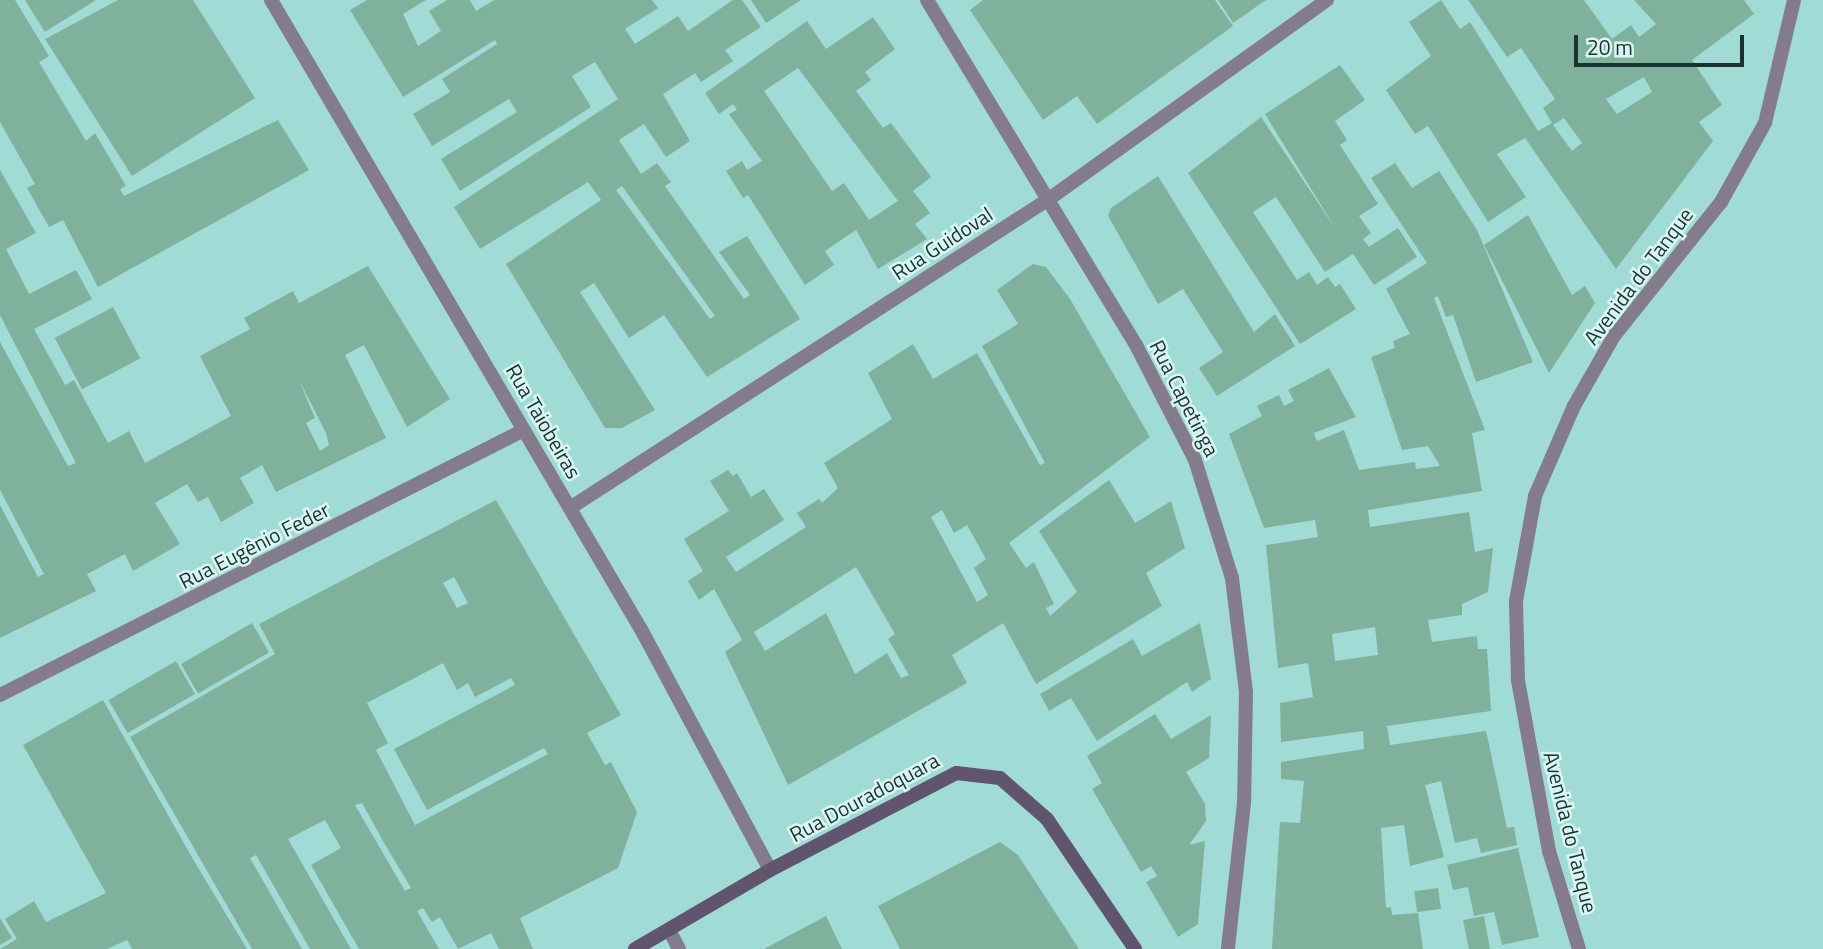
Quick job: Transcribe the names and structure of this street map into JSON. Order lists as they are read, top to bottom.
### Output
{
  "streets": {
    "main road": ["Rua Douradoquara"],
    "street": [
      "Rua Guidoval",
      "Avenida do Tanque",
      "Rua Capetinga",
      "Rua Taiobeiras",
      "Rua Eugênio Feder"
    ]
  },
  "crossings": [
    ["Rua Guidoval", "Rua Capetinga"],
    ["Rua Guidoval", "Rua Taiobeiras"],
    ["Rua Taiobeiras", "Rua Eugênio Feder"],
    ["Rua Taiobeiras", "Rua Douradoquara"]
  ],
  "scale_bar": "20 m"
}
